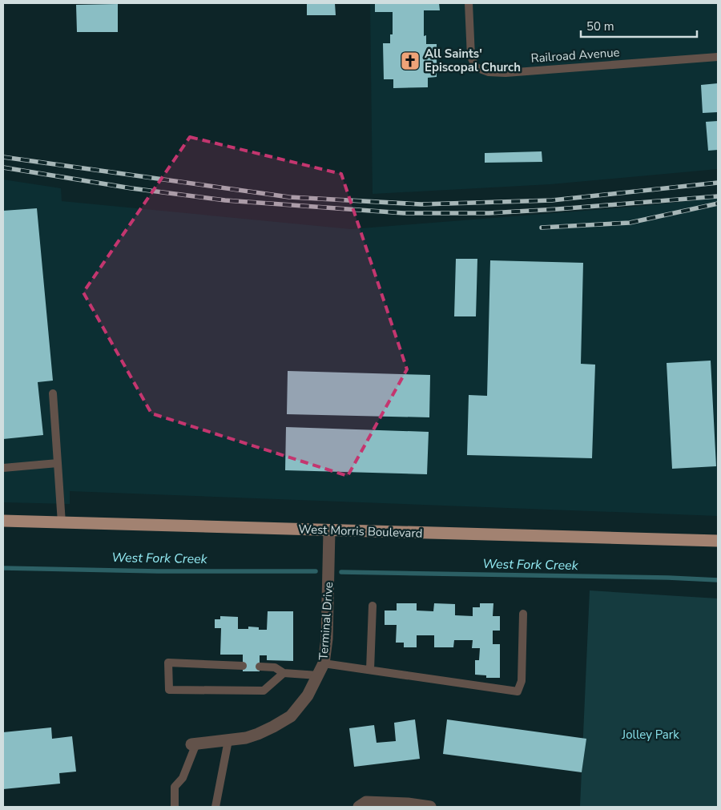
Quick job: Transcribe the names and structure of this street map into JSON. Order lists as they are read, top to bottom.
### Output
{
  "streets": {
    "main road": ["West Morris Boulevard"],
    "street": ["Terminal Drive"],
    "lane": ["Railroad Avenue"]
  },
  "crossings": [
    ["West Morris Boulevard", "Terminal Drive"]
  ],
  "water": ["West Fork Creek"],
  "parks": ["Jolley Park"],
  "places": {
    "church": ["All Saints' Episcopal Church"]
  },
  "scale_bar": "50 m"
}
